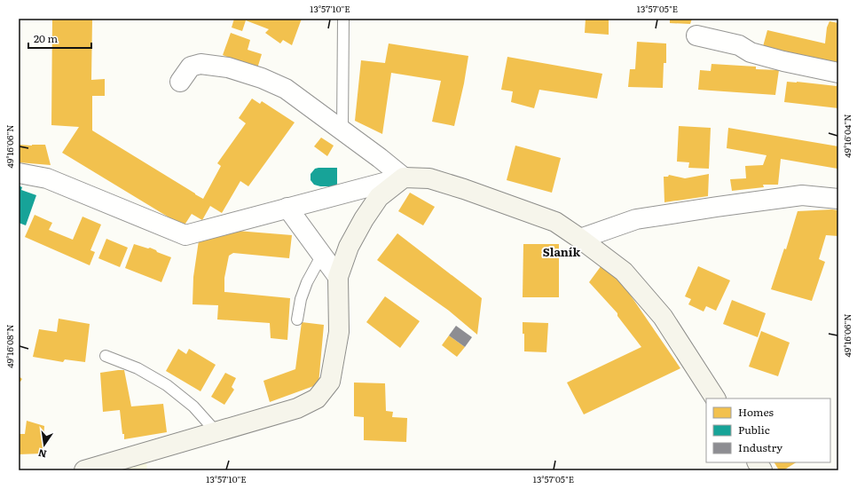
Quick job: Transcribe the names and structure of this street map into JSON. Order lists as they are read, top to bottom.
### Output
{
  "districts": ["Slaník"],
  "legend": ["Homes", "Public", "Industry"],
  "scale_bar": "20 m",
  "north": "bottom",
  "coordinates": [
    "13°57'10\"E",
    "13°57'05\"E",
    "49°16'04\"N",
    "49°16'06\"N",
    "49°16'08\"N"
  ]
}
